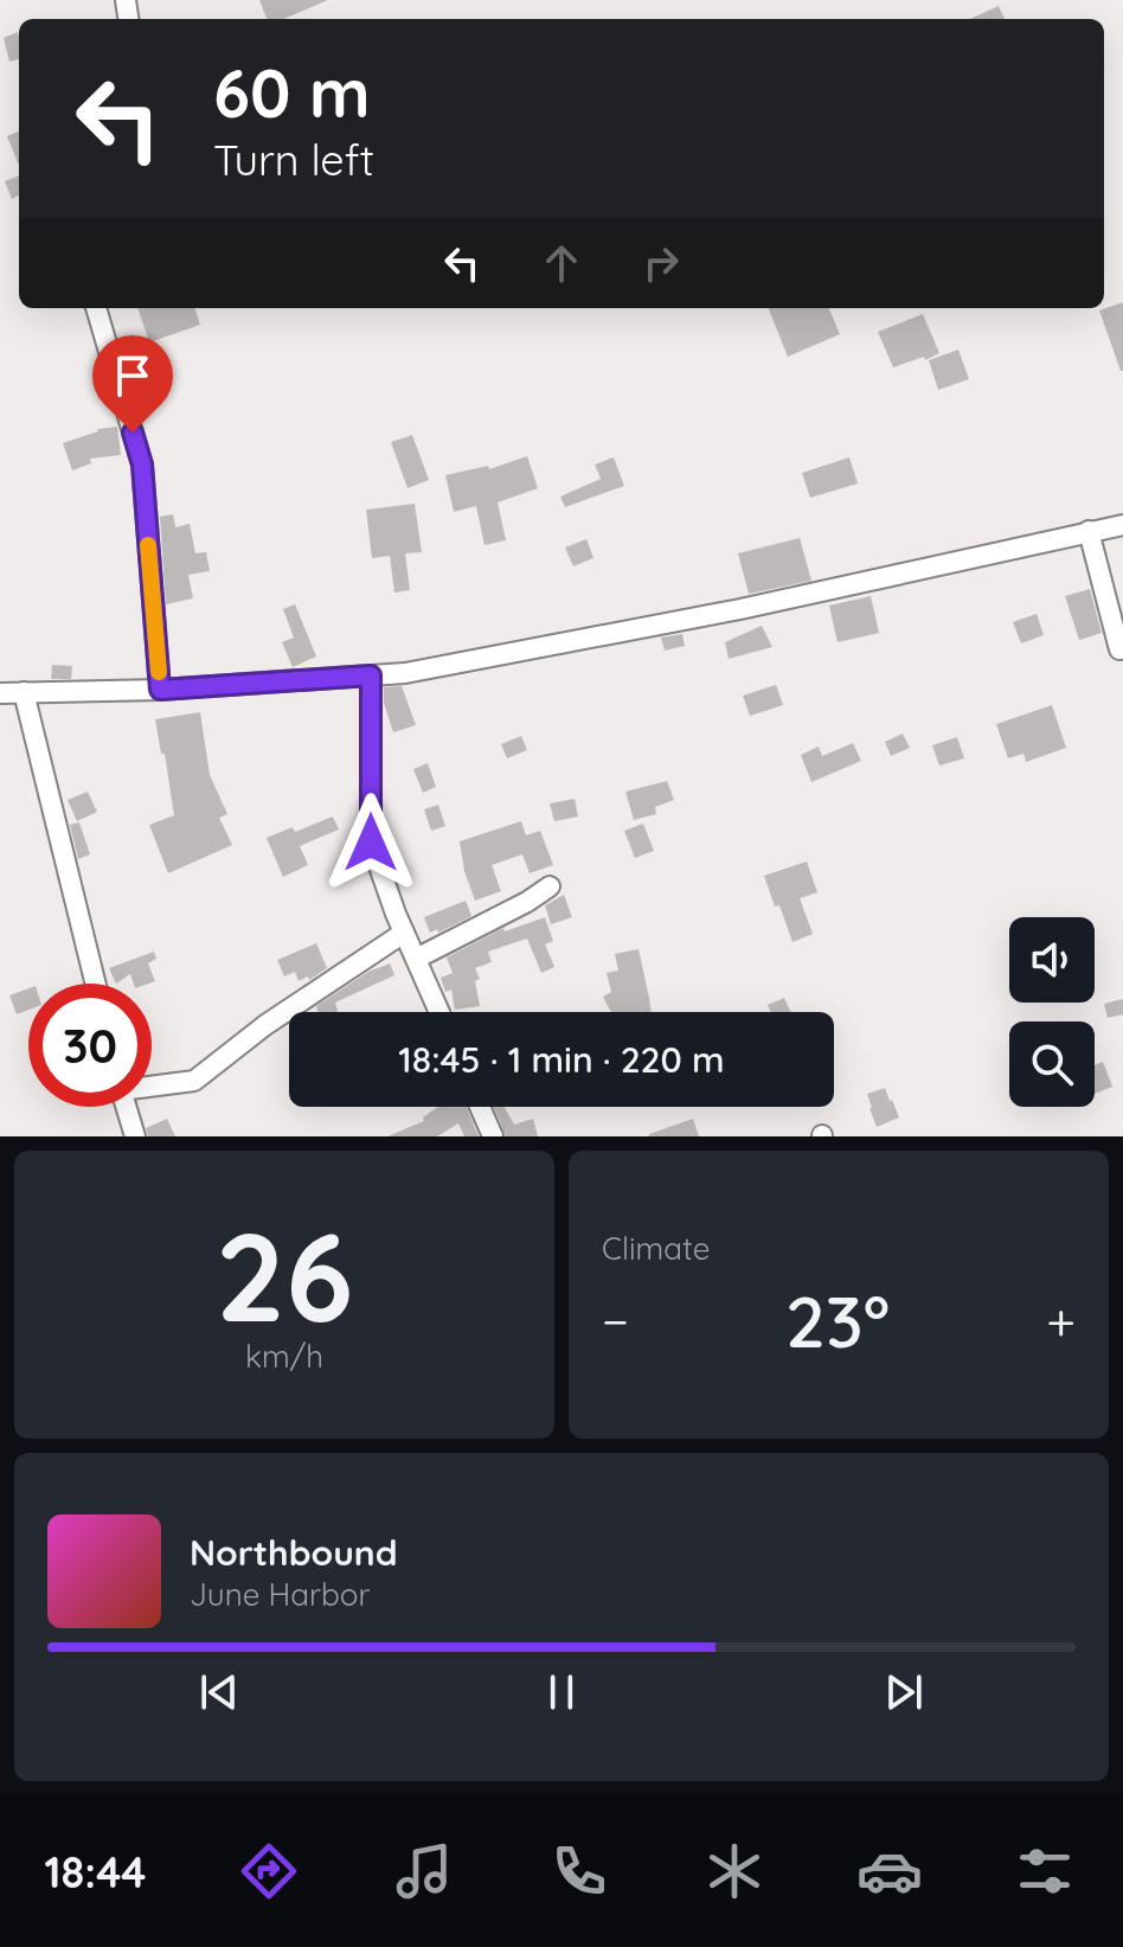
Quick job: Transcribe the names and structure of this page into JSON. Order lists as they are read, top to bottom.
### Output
{
  "page": {
    "turn": ["60 m", "Turn left"],
    "limit": "30",
    "trip": "18:45 · 1 min · 220 m",
    "tile": [
      ["26", "km/h"],
      "Climate"
    ],
    "heat": ["−", "23°", "+"],
    "song": ["Northbound", "June Harbor"],
    "tabs": "18:44"
  }
}
